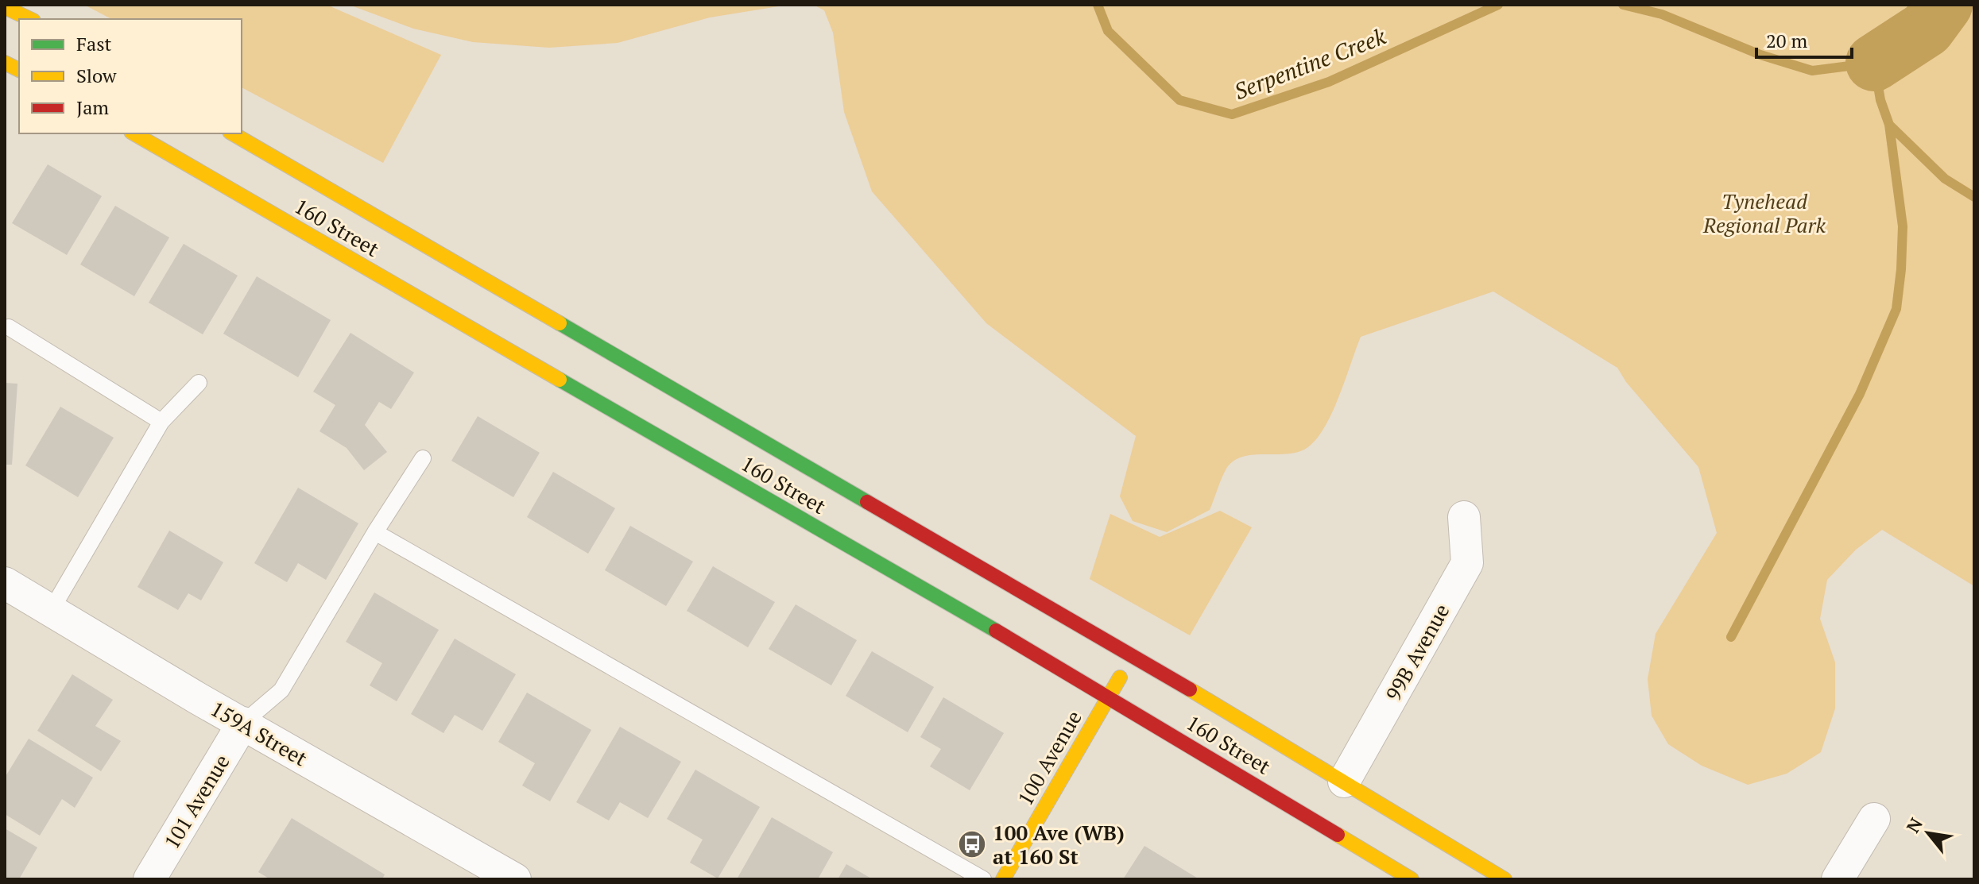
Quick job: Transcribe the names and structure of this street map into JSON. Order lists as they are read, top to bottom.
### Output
{
  "streets": {
    "main road": ["160 Street", "100 Avenue"],
    "street": ["99B Avenue", "159A Street", "101 Avenue"]
  },
  "crossings": [
    ["160 Street", "99B Avenue"],
    ["160 Street", "100 Avenue"],
    ["159A Street", "101 Avenue"]
  ],
  "water": ["Serpentine Creek"],
  "parks": ["Tynehead Regional Park"],
  "places": {
    "bus stop": ["100 Ave (WB) at 160 St"]
  },
  "legend": ["Fast", "Slow", "Jam"],
  "scale_bar": "20 m",
  "north": "top left"
}
